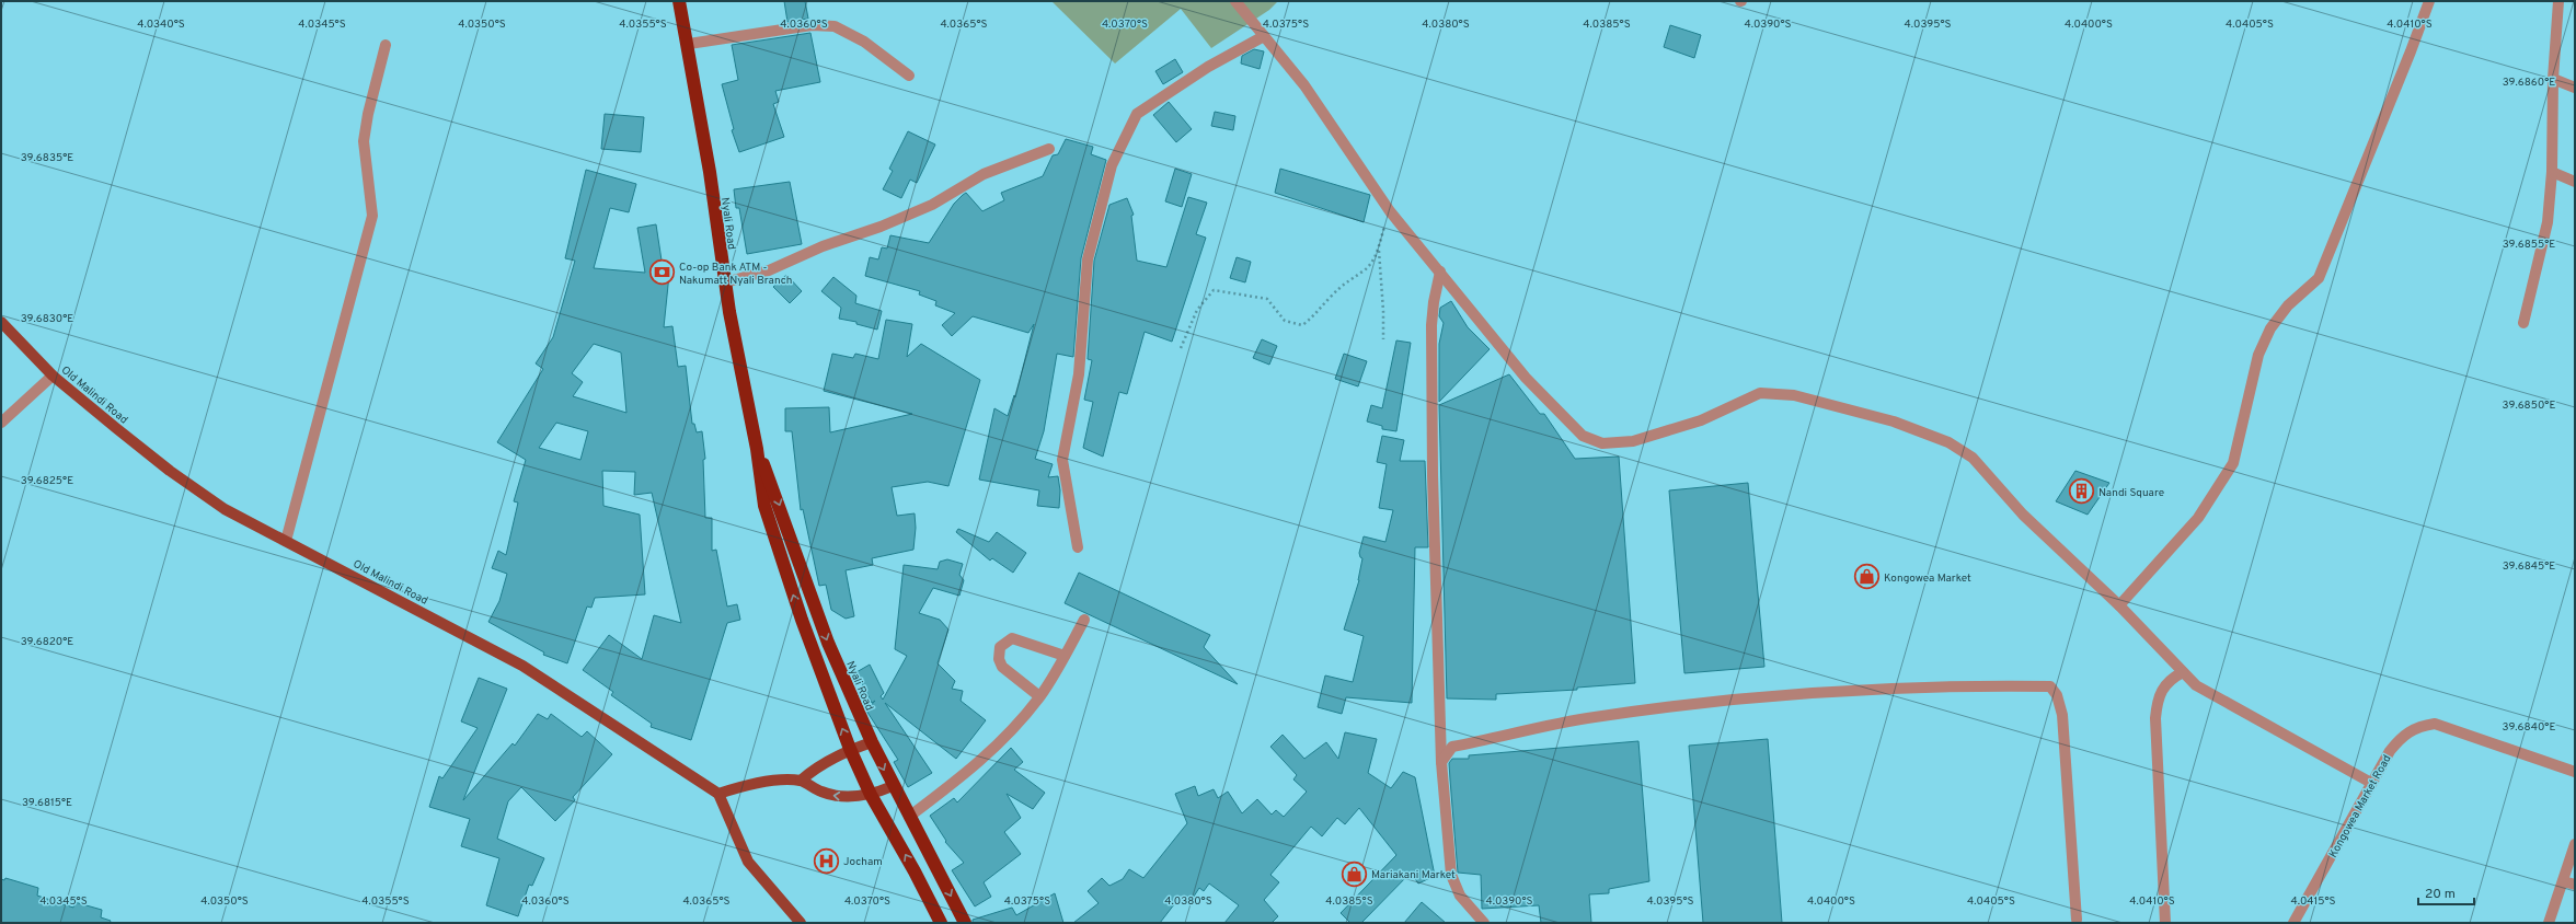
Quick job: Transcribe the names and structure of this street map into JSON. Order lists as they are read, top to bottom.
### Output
{
  "streets": {
    "highway": ["Nyali Road"],
    "main road": ["Old Malindi Road"],
    "street": ["Kongowea Market Road"]
  },
  "places": {
    "bank": ["Co-op Bank ATM - Nakumatt Nyali Branch"],
    "building": ["Nandi Square"],
    "shop": ["Kongowea Market", "Mariakani Market"],
    "hospital": ["Jocham"]
  },
  "scale_bar": "20 m",
  "coordinates": [
    "4.0340°S",
    "4.0345°S",
    "4.0350°S",
    "4.0355°S",
    "4.0360°S",
    "4.0365°S",
    "4.0370°S",
    "4.0375°S",
    "4.0380°S",
    "4.0385°S",
    "4.0390°S",
    "4.0395°S",
    "4.0400°S",
    "4.0405°S",
    "4.0410°S",
    "39.6860°E",
    "39.6835°E",
    "39.6855°E",
    "39.6830°E",
    "39.6850°E",
    "39.6825°E",
    "39.6845°E",
    "39.6820°E",
    "39.6840°E",
    "39.6815°E",
    "4.0415°S"
  ]
}
